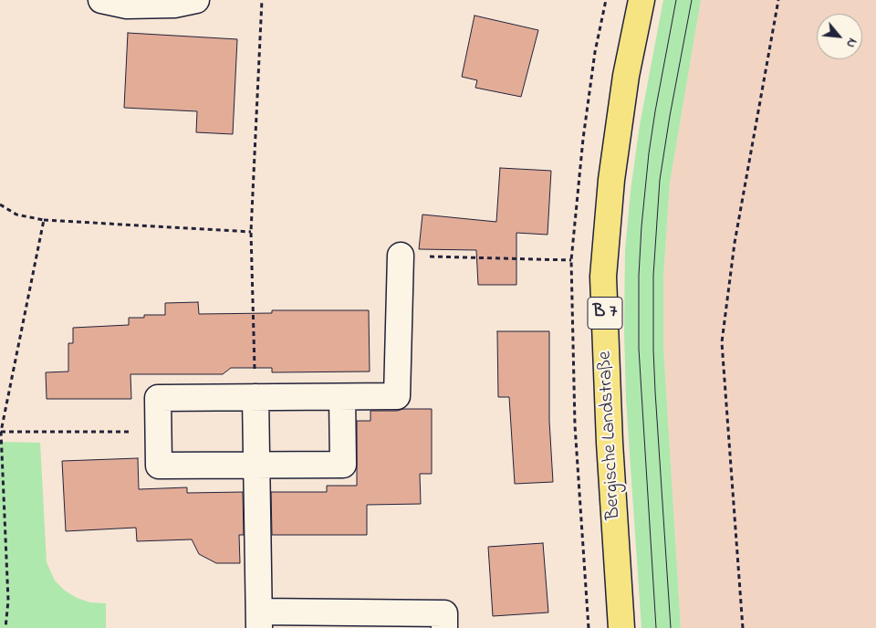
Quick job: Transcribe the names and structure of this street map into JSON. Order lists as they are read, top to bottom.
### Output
{
  "streets": {
    "main road": ["B 7", "Bergische Landstraße"]
  },
  "north": "bottom right"
}
